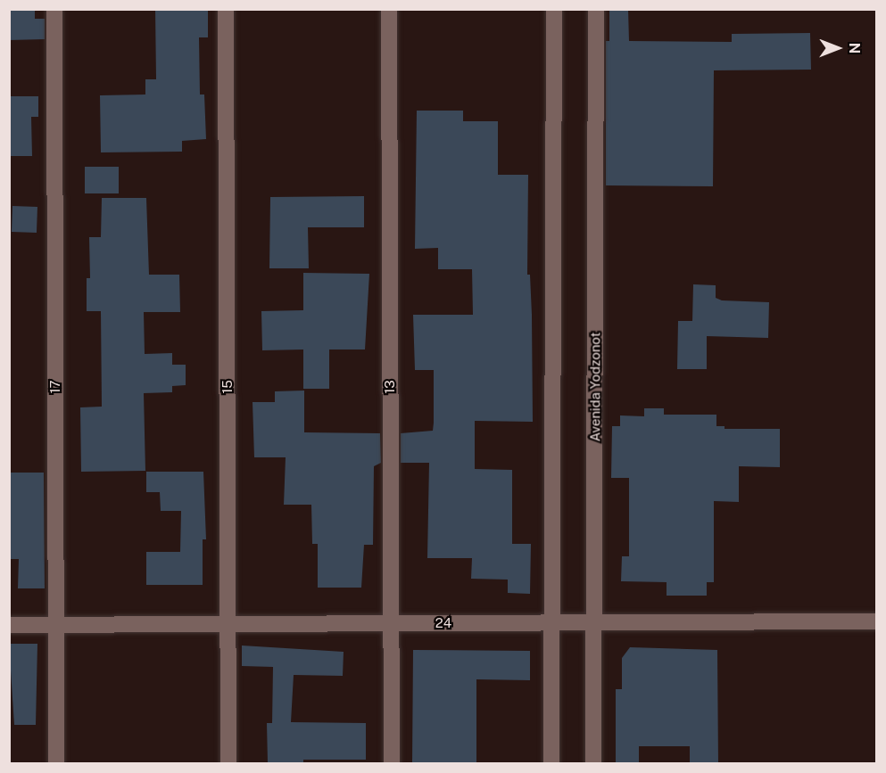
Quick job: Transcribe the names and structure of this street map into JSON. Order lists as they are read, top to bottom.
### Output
{
  "streets": {
    "street": [
      "17",
      "15",
      "13",
      "Avenida Yodzonot",
      "24"
    ]
  },
  "crossings": [
    ["17", "24"],
    ["15", "24"],
    ["13", "24"],
    ["Avenida Yodzonot", "24"]
  ],
  "north": "right"
}
